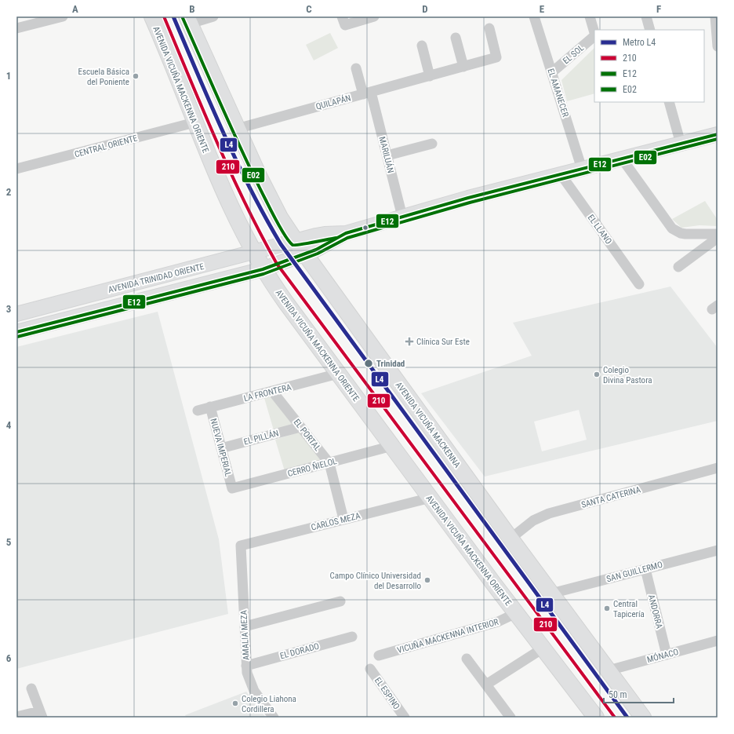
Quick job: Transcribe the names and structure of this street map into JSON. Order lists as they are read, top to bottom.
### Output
{
  "streets": {
    "main road": ["AVENIDA VICUÑA MACKENNA ORIENTE", "AVENIDA TRINIDAD ORIENTE", "AVENIDA VICUÑA MACKENNA"],
    "street": [
      "EL SOL",
      "EL AMANECER",
      "QUILAPÁN",
      "CENTRAL ORIENTE",
      "MARILUÁN",
      "EL LLANO",
      "LA FRONTERA",
      "EL PORTAL",
      "EL PILLÁN",
      "NUEVA IMPERIAL",
      "CERRO ÑIELOL",
      "SANTA CATERINA",
      "CARLOS MEZA",
      "SAN GUILLERMO",
      "ANDORRA",
      "AMALIA MEZA",
      "VICUÑA MACKENNA INTERIOR",
      "EL DORADO",
      "MÓNACO",
      "EL ESPINO"
    ]
  },
  "crossings": [
    ["EL SOL", "EL AMANECER"],
    ["AVENIDA VICUÑA MACKENNA ORIENTE", "CENTRAL ORIENTE"],
    ["AVENIDA VICUÑA MACKENNA ORIENTE", "AVENIDA TRINIDAD ORIENTE"],
    ["AVENIDA VICUÑA MACKENNA ORIENTE", "LA FRONTERA"],
    ["AVENIDA VICUÑA MACKENNA ORIENTE", "CERRO ÑIELOL"],
    ["AVENIDA VICUÑA MACKENNA ORIENTE", "CARLOS MEZA"],
    ["AVENIDA VICUÑA MACKENNA ORIENTE", "VICUÑA MACKENNA INTERIOR"],
    ["QUILAPÁN", "MARILUÁN"],
    ["QUILAPÁN", "AVENIDA VICUÑA MACKENNA"],
    ["AVENIDA TRINIDAD ORIENTE", "AVENIDA VICUÑA MACKENNA"],
    ["LA FRONTERA", "EL PORTAL"],
    ["LA FRONTERA", "NUEVA IMPERIAL"],
    ["AVENIDA VICUÑA MACKENNA", "SANTA CATERINA"],
    ["AVENIDA VICUÑA MACKENNA", "SAN GUILLERMO"],
    ["AVENIDA VICUÑA MACKENNA", "MÓNACO"],
    ["EL PORTAL", "EL PILLÁN"],
    ["EL PORTAL", "CERRO ÑIELOL"],
    ["EL PORTAL", "CARLOS MEZA"],
    ["EL PILLÁN", "NUEVA IMPERIAL"],
    ["NUEVA IMPERIAL", "CERRO ÑIELOL"],
    ["CARLOS MEZA", "AMALIA MEZA"],
    ["SAN GUILLERMO", "ANDORRA"],
    ["ANDORRA", "MÓNACO"],
    ["AMALIA MEZA", "EL DORADO"]
  ],
  "places": {
    "other": [
      "Escuela Básica del Poniente",
      "Trinidad",
      "Colegio Divina Pastora",
      "Campo Clínico Universidad del Desarrollo",
      "Central Tapicería",
      "Colegio Liahona Cordillera"
    ],
    "health": ["Clínica Sur Este"]
  },
  "lines": [
    "metro line L4",
    "transit line 210",
    "transit line E02",
    "transit line E12"
  ],
  "legend": [
    "Metro L4",
    "210",
    "E12",
    "E02"
  ],
  "scale_bar": "50 m",
  "grid": {
    "columns": [
      "A",
      "B",
      "C",
      "D",
      "E",
      "F"
    ],
    "rows": [
      "1",
      "2",
      "3",
      "4",
      "5",
      "6"
    ]
  }
}
